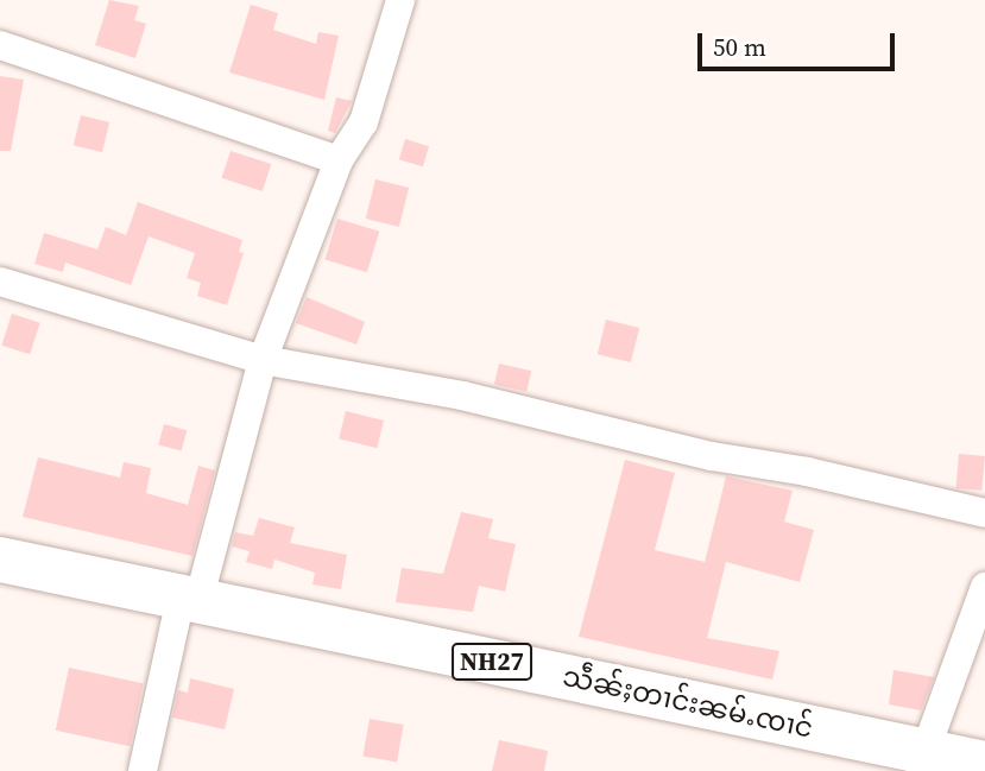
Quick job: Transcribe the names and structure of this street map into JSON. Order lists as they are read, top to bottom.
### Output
{
  "streets": {
    "highway": ["NH27", "သဵၼ်ႈတၢင်းၼမ်ႉၸၢင်"]
  },
  "scale_bar": "50 m"
}
